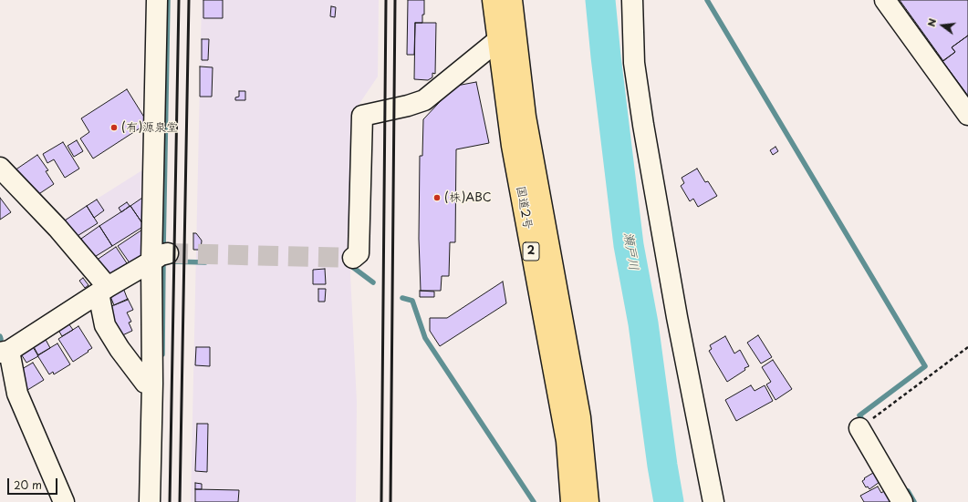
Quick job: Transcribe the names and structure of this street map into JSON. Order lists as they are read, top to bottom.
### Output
{
  "streets": {
    "highway": ["国道2号", "2"]
  },
  "water": ["瀬戸川"],
  "places": ["(有)源泉堂", "(株)ABC"],
  "scale_bar": "20 m",
  "north": "left"
}
